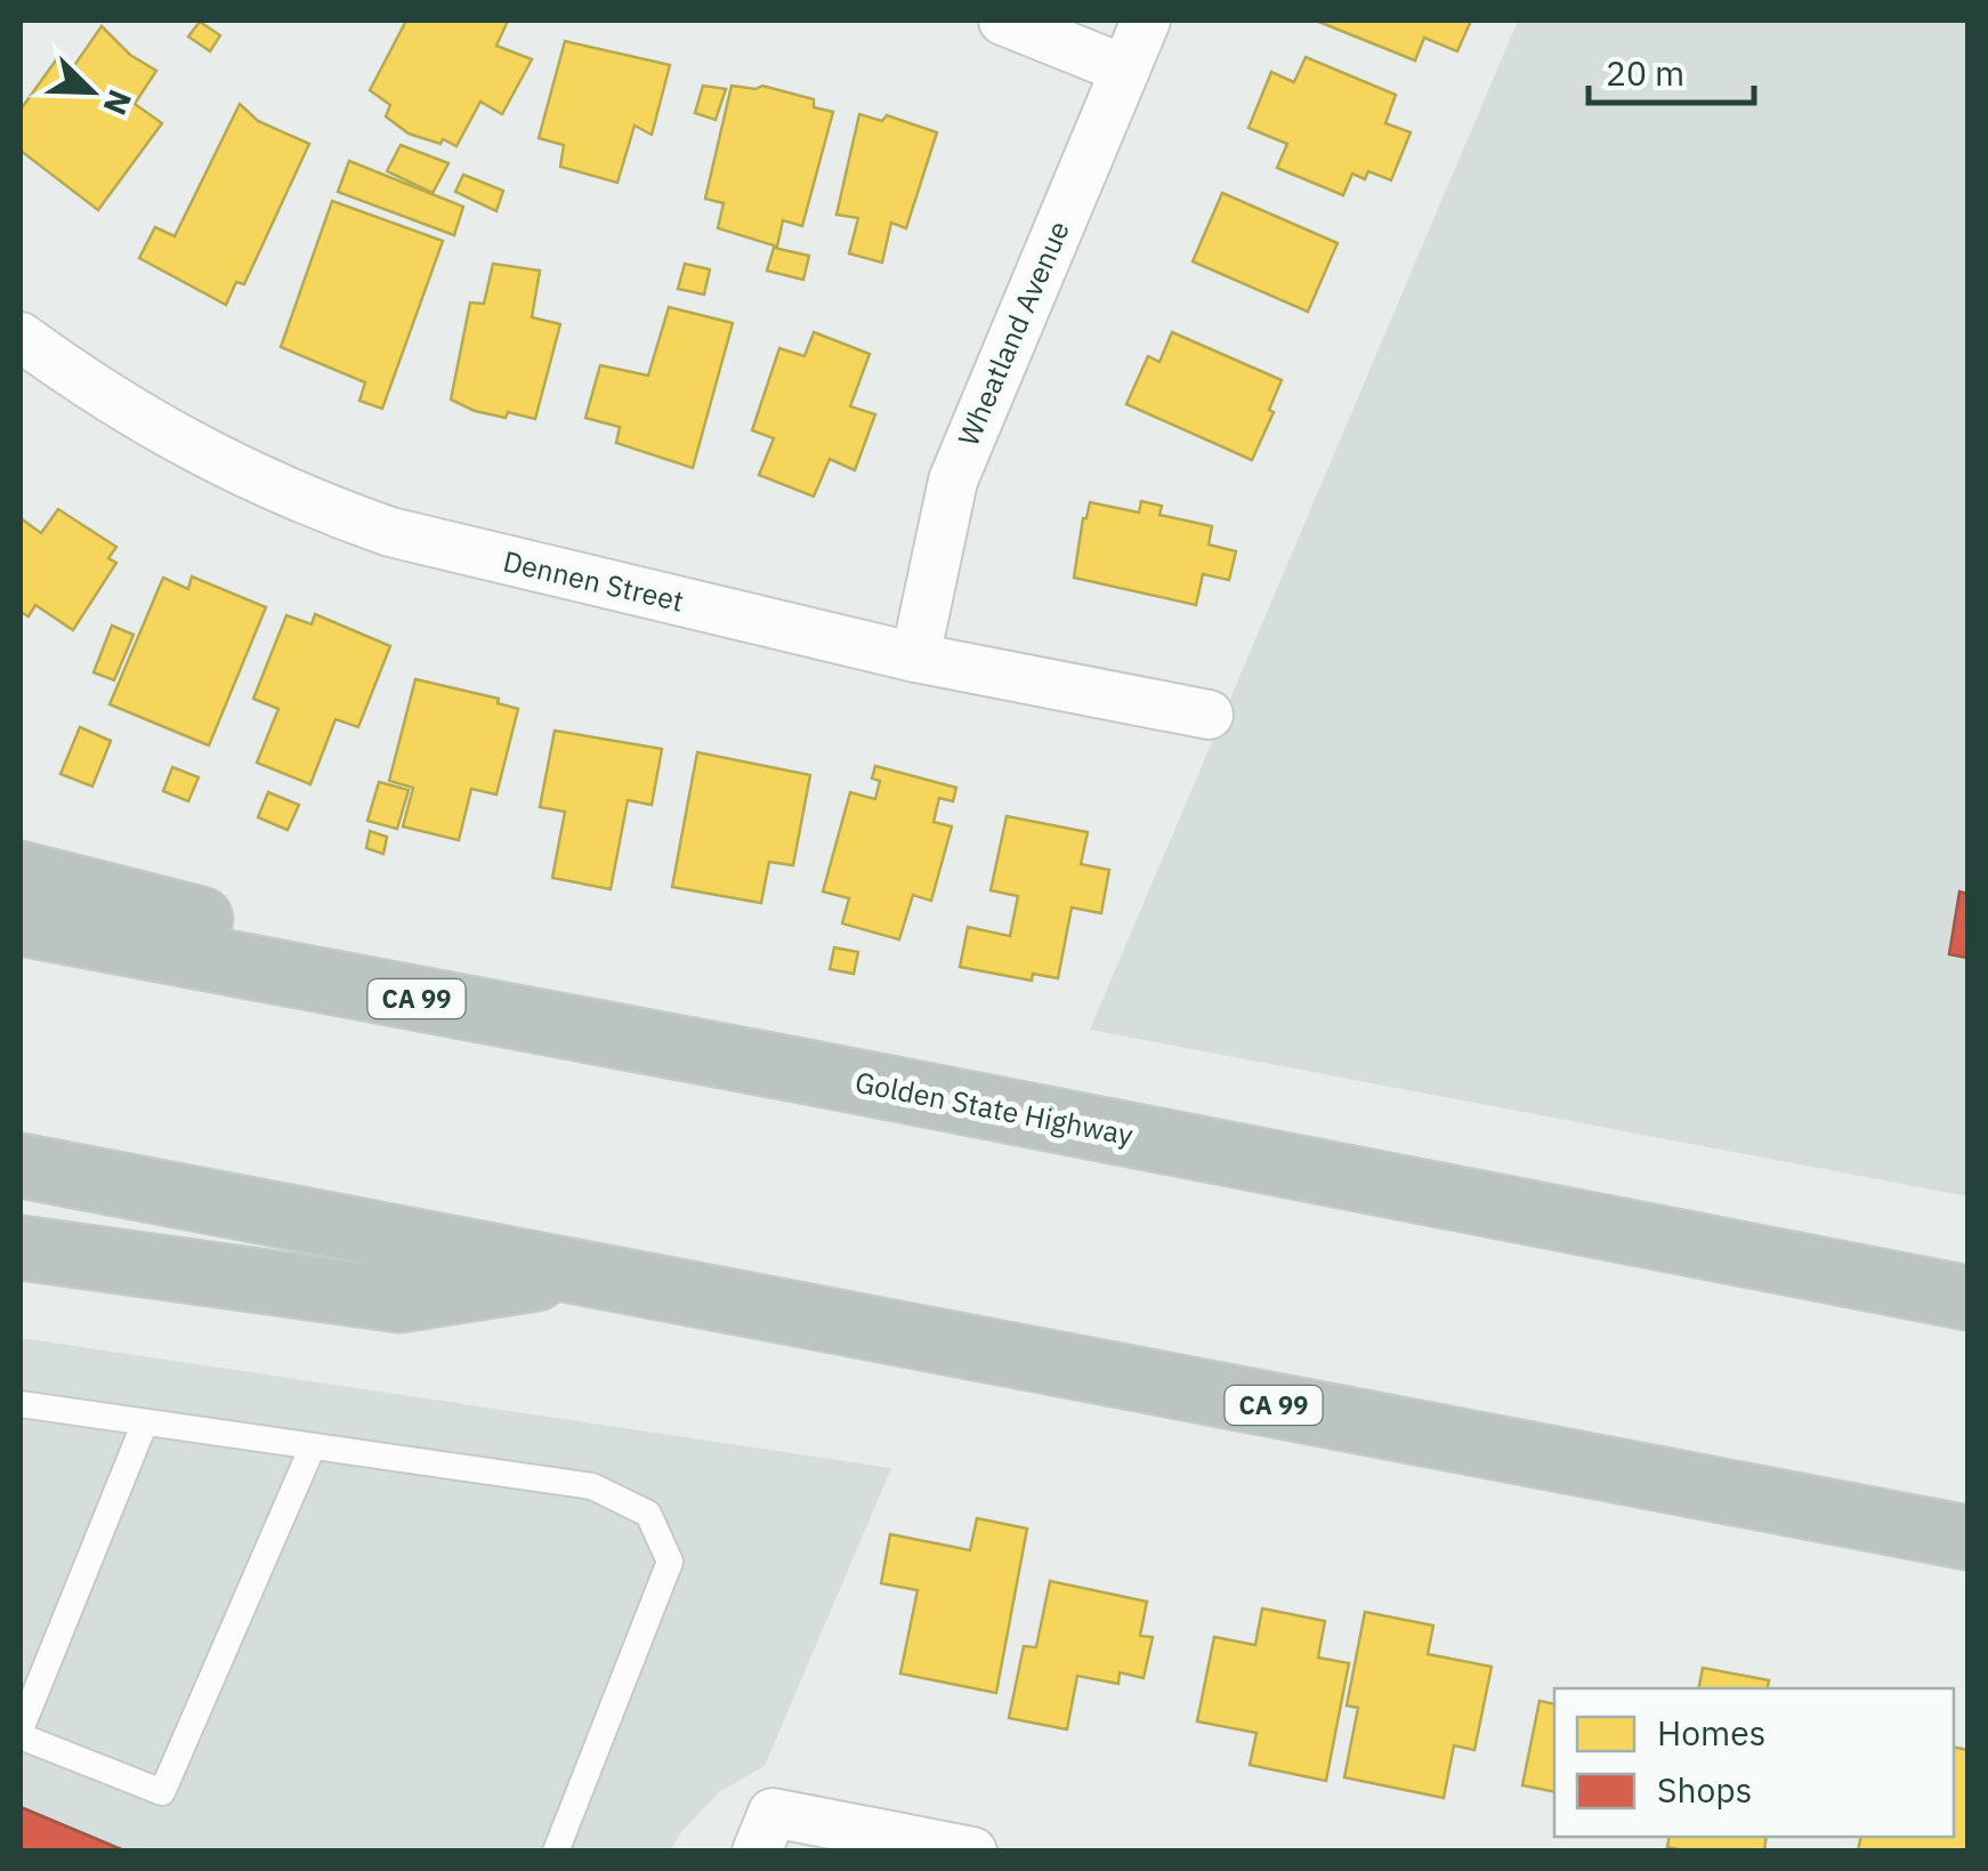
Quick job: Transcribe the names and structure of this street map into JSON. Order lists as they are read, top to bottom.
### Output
{
  "streets": {
    "highway": ["CA 99", "Golden State Highway"],
    "street": ["Wheatland Avenue", "Dennen Street"]
  },
  "crossings": [
    ["Wheatland Avenue", "Dennen Street"]
  ],
  "legend": ["Homes", "Shops"],
  "scale_bar": "20 m",
  "north": "bottom right"
}
